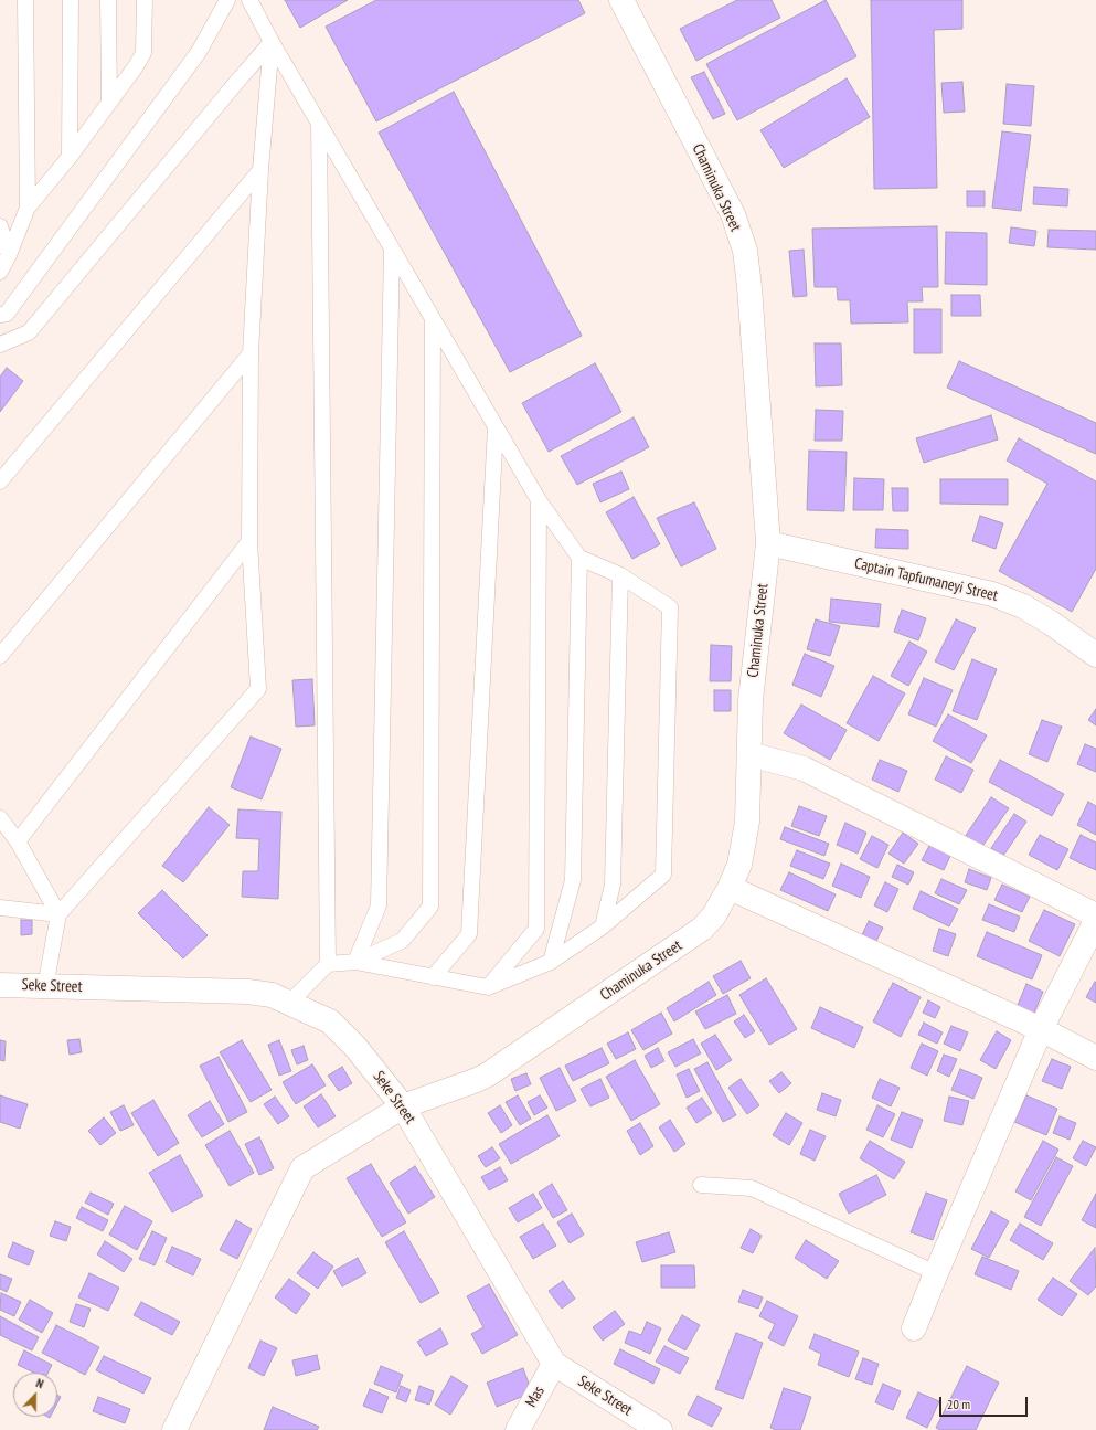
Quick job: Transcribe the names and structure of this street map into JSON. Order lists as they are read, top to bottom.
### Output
{
  "streets": {
    "street": [
      "Chaminuka Street",
      "Captain Tapfumaneyi Street",
      "Seke Street",
      "Mas"
    ]
  },
  "crossings": [
    ["Chaminuka Street", "Captain Tapfumaneyi Street"],
    ["Chaminuka Street", "Seke Street"],
    ["Seke Street", "Mas"]
  ],
  "scale_bar": "20 m",
  "north": "top"
}
